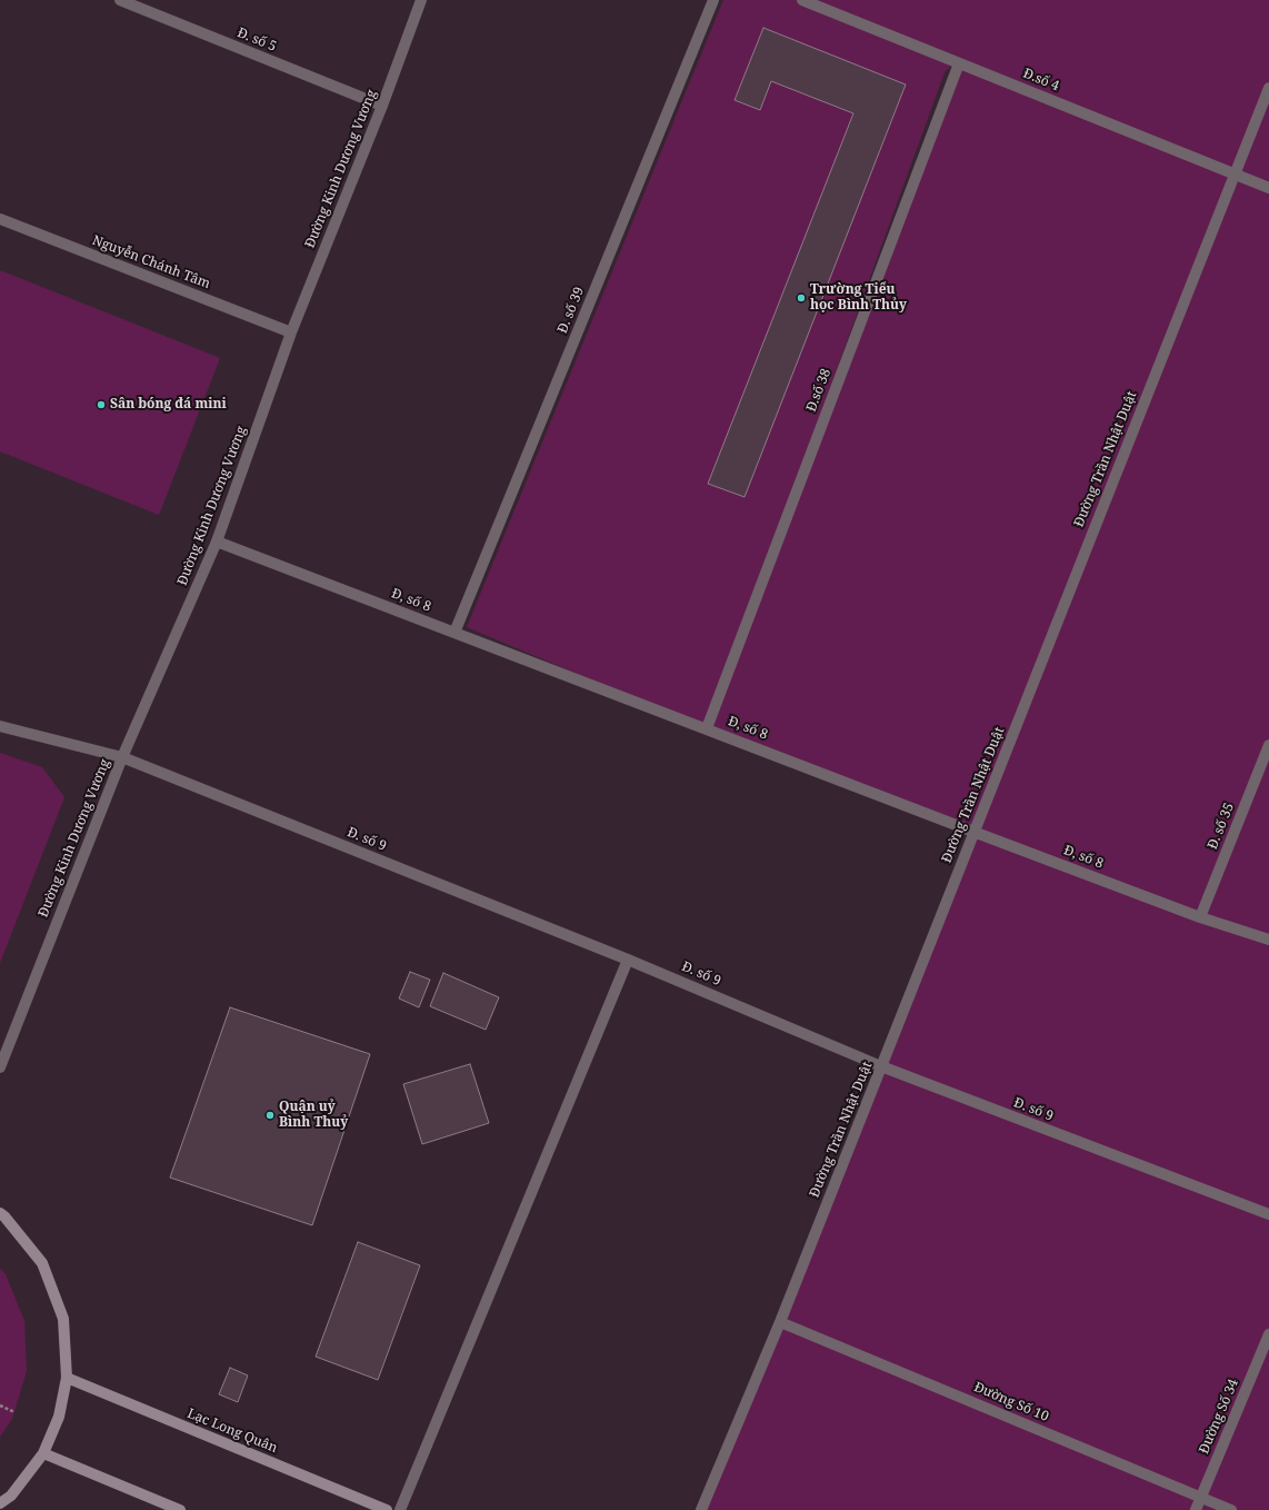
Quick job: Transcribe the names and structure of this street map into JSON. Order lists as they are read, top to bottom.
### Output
{
  "streets": {
    "main road": ["Lạc Long Quân"],
    "street": [
      "Đ. số 5",
      "Đ.số 4",
      "Đường Kinh Dương Vương",
      "Nguyễn Chánh Tâm",
      "Đ. số 39",
      "Đ.số 38",
      "Đường Trần Nhật Duật",
      "Đ, số 8",
      "Đ. số 35",
      "Đ. số 9",
      "Đường Số 10",
      "Đường Số 34"
    ]
  },
  "crossings": [
    ["Đ. số 5", "Đường Kinh Dương Vương"],
    ["Đ.số 4", "Đ.số 38"],
    ["Đ.số 4", "Đường Trần Nhật Duật"],
    ["Đường Kinh Dương Vương", "Nguyễn Chánh Tâm"],
    ["Đường Kinh Dương Vương", "Đ, số 8"],
    ["Đường Kinh Dương Vương", "Đ. số 9"],
    ["Đ. số 39", "Đ, số 8"],
    ["Đ.số 38", "Đ, số 8"],
    ["Đường Trần Nhật Duật", "Đ, số 8"],
    ["Đường Trần Nhật Duật", "Đ. số 9"],
    ["Đường Trần Nhật Duật", "Đường Số 10"],
    ["Đ, số 8", "Đ. số 35"],
    ["Đường Số 10", "Đường Số 34"]
  ],
  "places": ["Trường Tiểu học Bình Thủy", "Sân bóng đá mini", "Quận uỷ Bình Thuỷ"]
}
